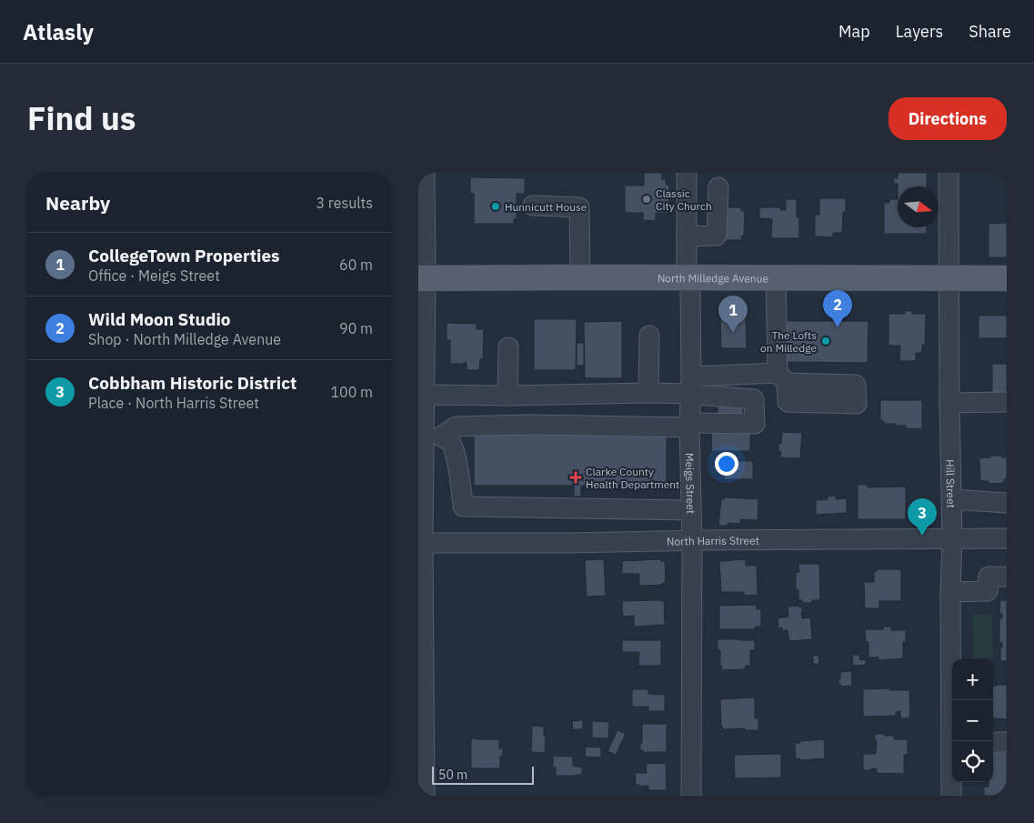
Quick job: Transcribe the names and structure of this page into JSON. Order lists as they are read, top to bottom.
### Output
{
  "streets": {
    "main road": ["North Milledge Avenue"],
    "street": ["Meigs Street", "Hill Street", "North Harris Street"]
  },
  "crossings": [
    ["North Milledge Avenue", "Meigs Street"],
    ["North Milledge Avenue", "Hill Street"],
    ["Meigs Street", "North Harris Street"],
    ["Hill Street", "North Harris Street"]
  ],
  "places": {
    "other": ["Classic City Church", "Hunnicutt House", "The Lofts on Milledge"],
    "health": ["Clarke County Health Department"]
  },
  "scale_bar": "50 m",
  "north": "right",
  "page": {
    "header": "Atlasly",
    "nav": ["Map", "Layers", "Share"],
    "title": "Find us",
    "buttons": "Directions",
    "heading": ["Nearby", "3 results"],
    "list": [
      {
        "mark": "1",
        "name": "CollegeTown Properties",
        "note": "Office · Meigs Street",
        "value": "60 m"
      },
      {
        "mark": "2",
        "name": "Wild Moon Studio",
        "note": "Shop · North Milledge Avenue",
        "value": "90 m"
      },
      {
        "mark": "3",
        "name": "Cobbham Historic District",
        "note": "Place · North Harris Street",
        "value": "100 m"
      }
    ],
    "pins": ["2", "1", "3"],
    "map_buttons": ["+", "−"],
    "scale": "50 m"
  }
}
